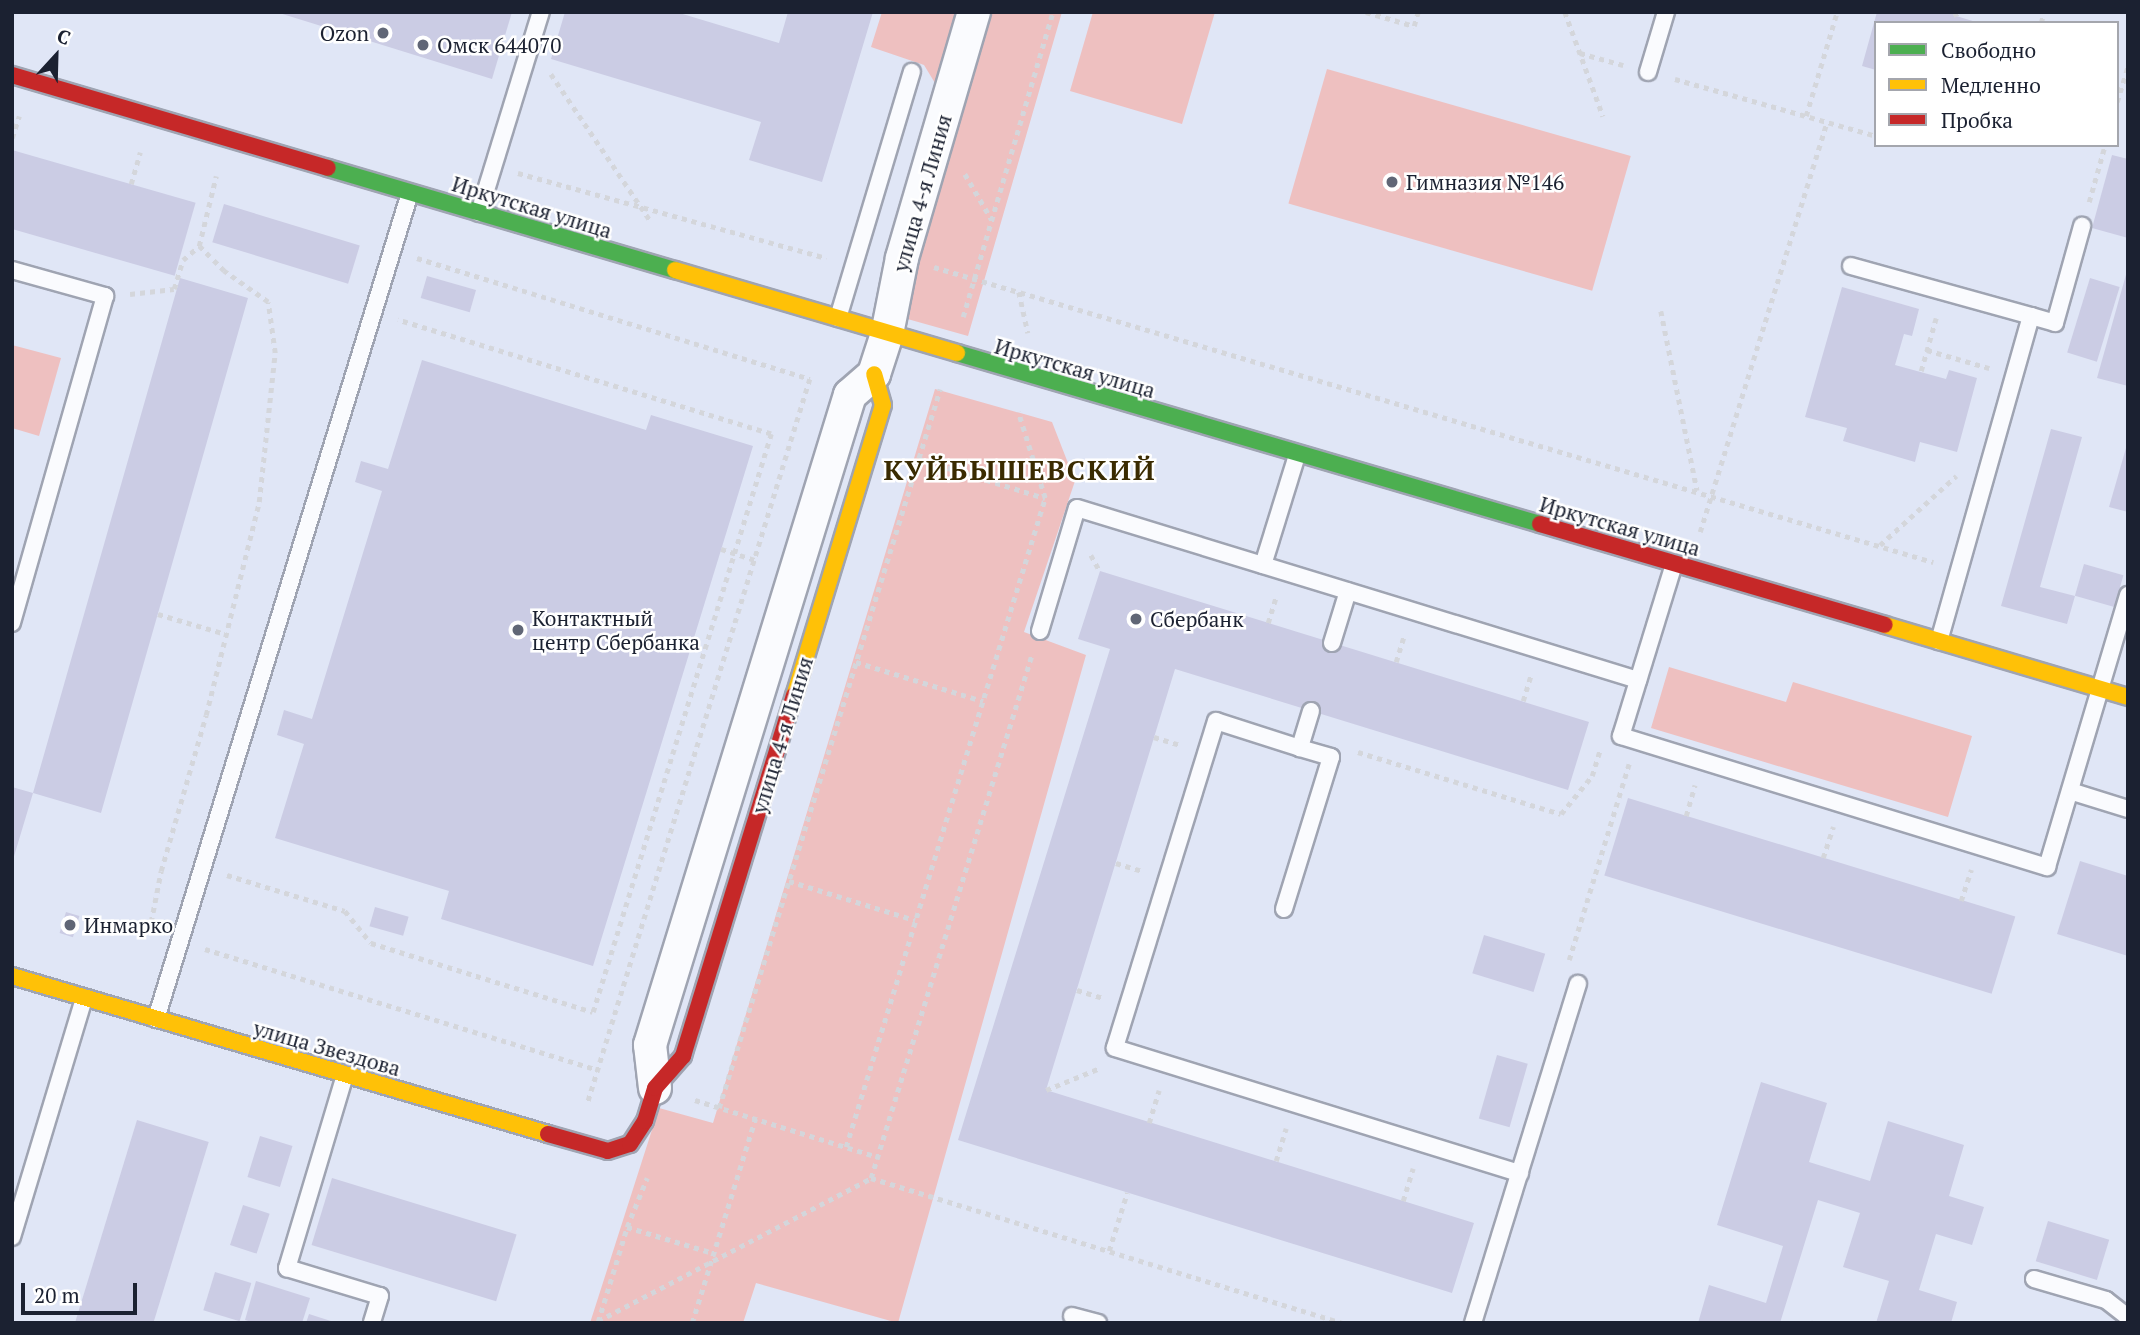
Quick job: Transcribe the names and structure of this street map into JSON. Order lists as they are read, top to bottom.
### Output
{
  "streets": {
    "street": ["улица 4-я Линия", "Иркутская улица", "улица Звездова"]
  },
  "crossings": [
    ["улица 4-я Линия", "Иркутская улица"],
    ["улица 4-я Линия", "улица Звездова"]
  ],
  "districts": ["КУЙБЫШЕВСКИЙ"],
  "places": [
    "Ozon",
    "Омск 644070",
    "Гимназия №146",
    "Сбербанк",
    "Контактный центр Сбербанка",
    "Инмарко"
  ],
  "legend": ["Свободно", "Медленно", "Пробка"],
  "scale_bar": "20 m",
  "north": "top"
}
